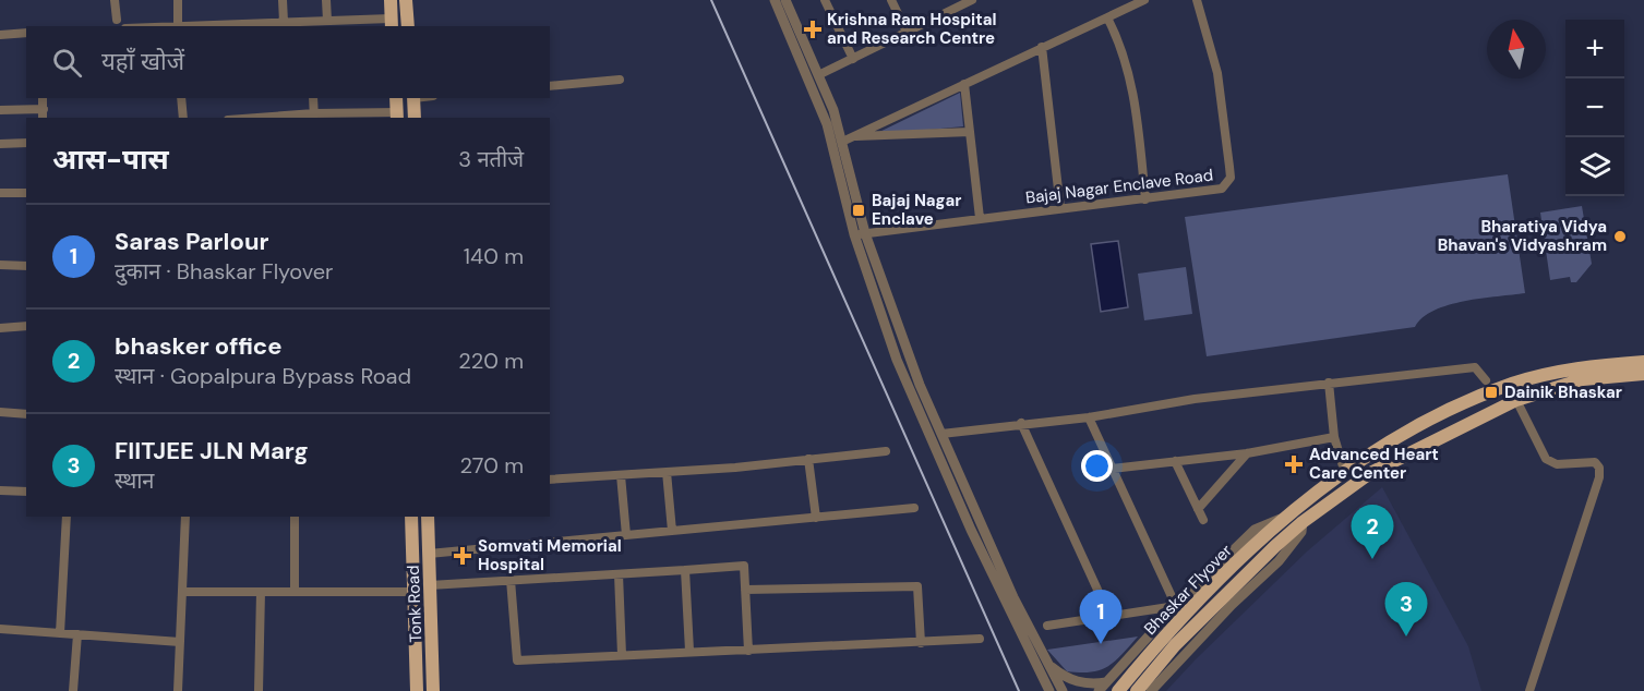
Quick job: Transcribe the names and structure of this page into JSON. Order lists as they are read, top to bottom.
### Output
{
  "streets": {
    "main road": ["Bhaskar Flyover", "Tonk Road"],
    "street": ["Bajaj Nagar Enclave Road"]
  },
  "places": {
    "health": ["Krishna Ram Hospital and Research Centre", "Advanced Heart Care Center", "Somvati Memorial Hospital"],
    "transit": ["Bajaj Nagar Enclave", "Dainik Bhaskar"],
    "other": ["Bharatiya Vidya Bhavan's Vidyashram"]
  },
  "north": "top",
  "page": {
    "map_buttons": ["+", "−"],
    "search": "यहाँ खोजें",
    "heading": ["आस-पास", "3 नतीजे"],
    "list": [
      {
        "mark": "1",
        "name": "Saras Parlour",
        "note": "दुकान · Bhaskar Flyover",
        "value": "140 m"
      },
      {
        "mark": "2",
        "name": "bhasker office",
        "note": "स्थान · Gopalpura Bypass Road",
        "value": "220 m"
      },
      {
        "mark": "3",
        "name": "FIITJEE JLN Marg",
        "note": "स्थान",
        "value": "270 m"
      }
    ],
    "pins": ["2", "3", "1"]
  }
}
